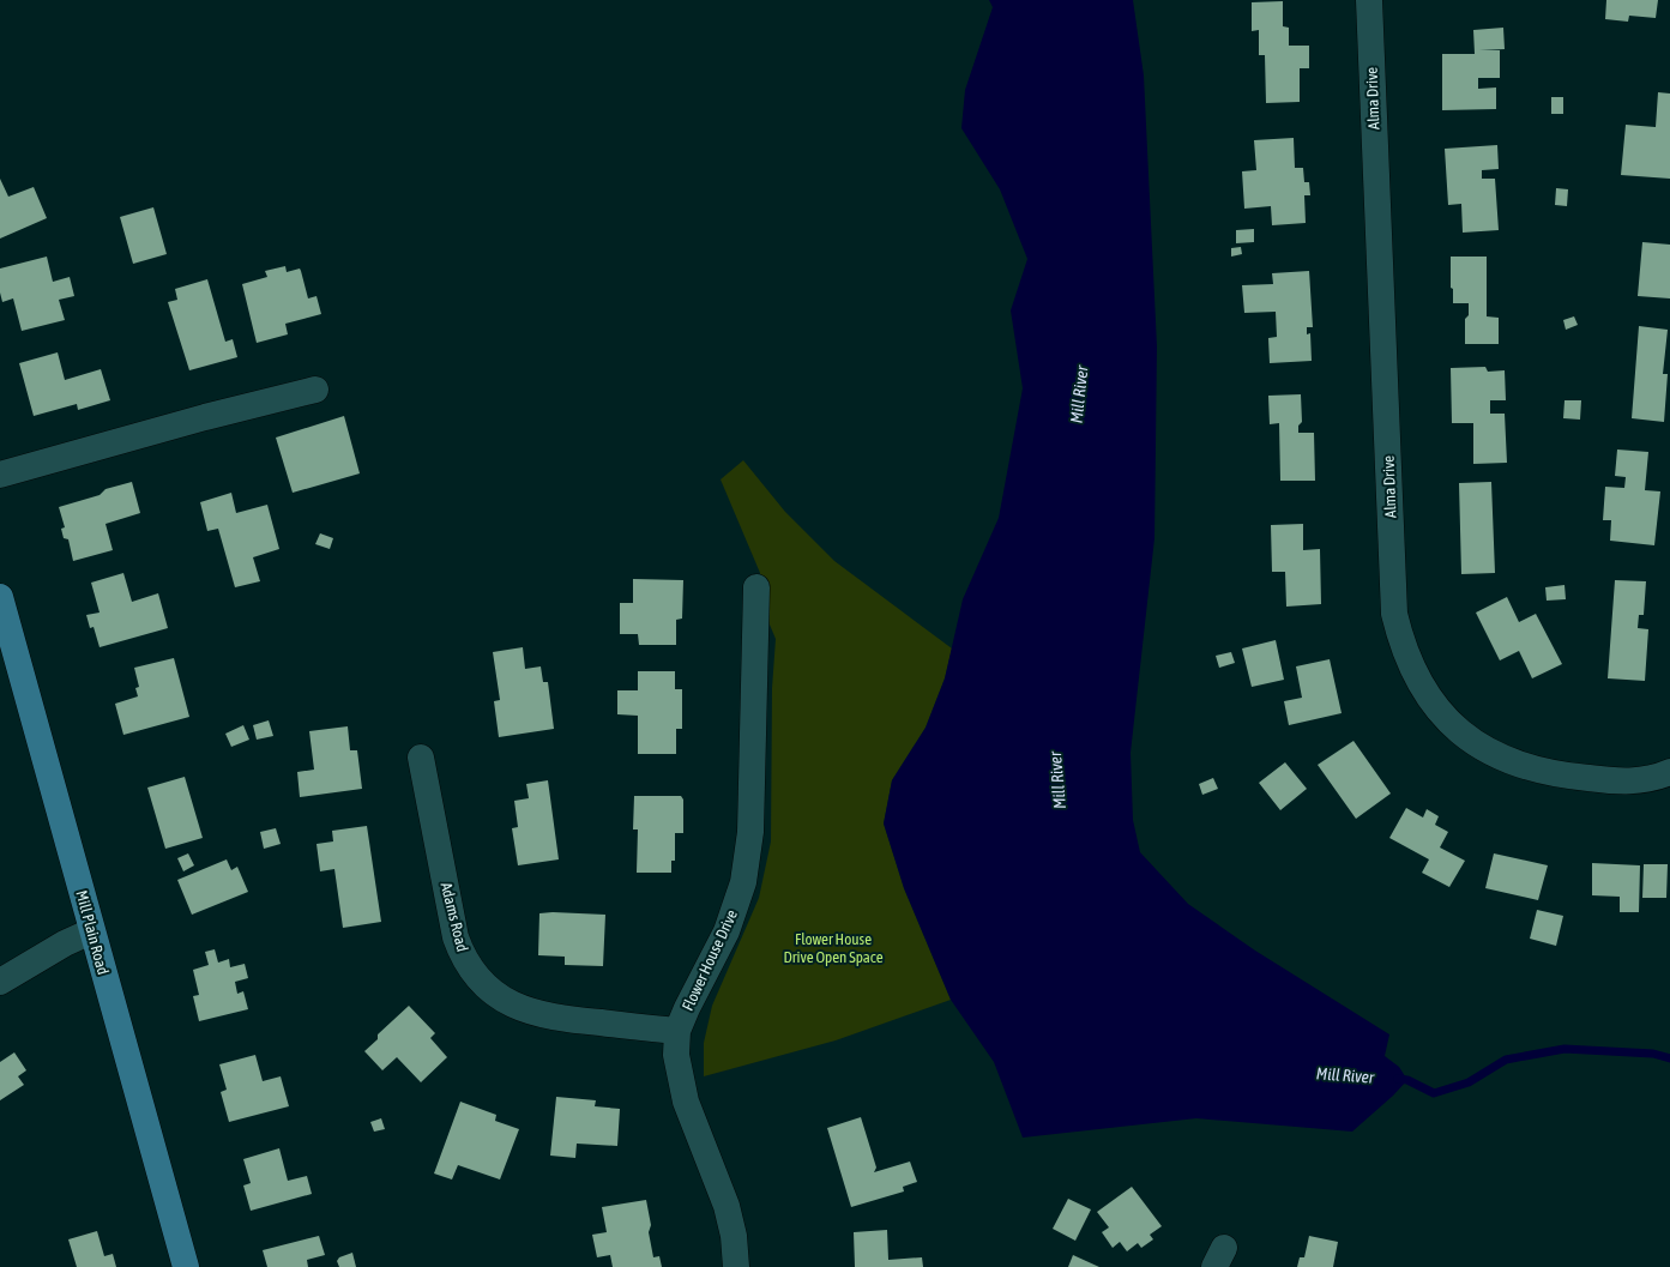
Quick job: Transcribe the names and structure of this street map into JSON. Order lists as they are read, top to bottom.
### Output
{
  "streets": {
    "main road": ["Mill Plain Road"],
    "street": ["Alma Drive", "Adams Road", "Flower House Drive"]
  },
  "crossings": [
    ["Adams Road", "Flower House Drive"]
  ],
  "water": ["Mill River"],
  "parks": ["Flower House Drive Open Space"]
}
